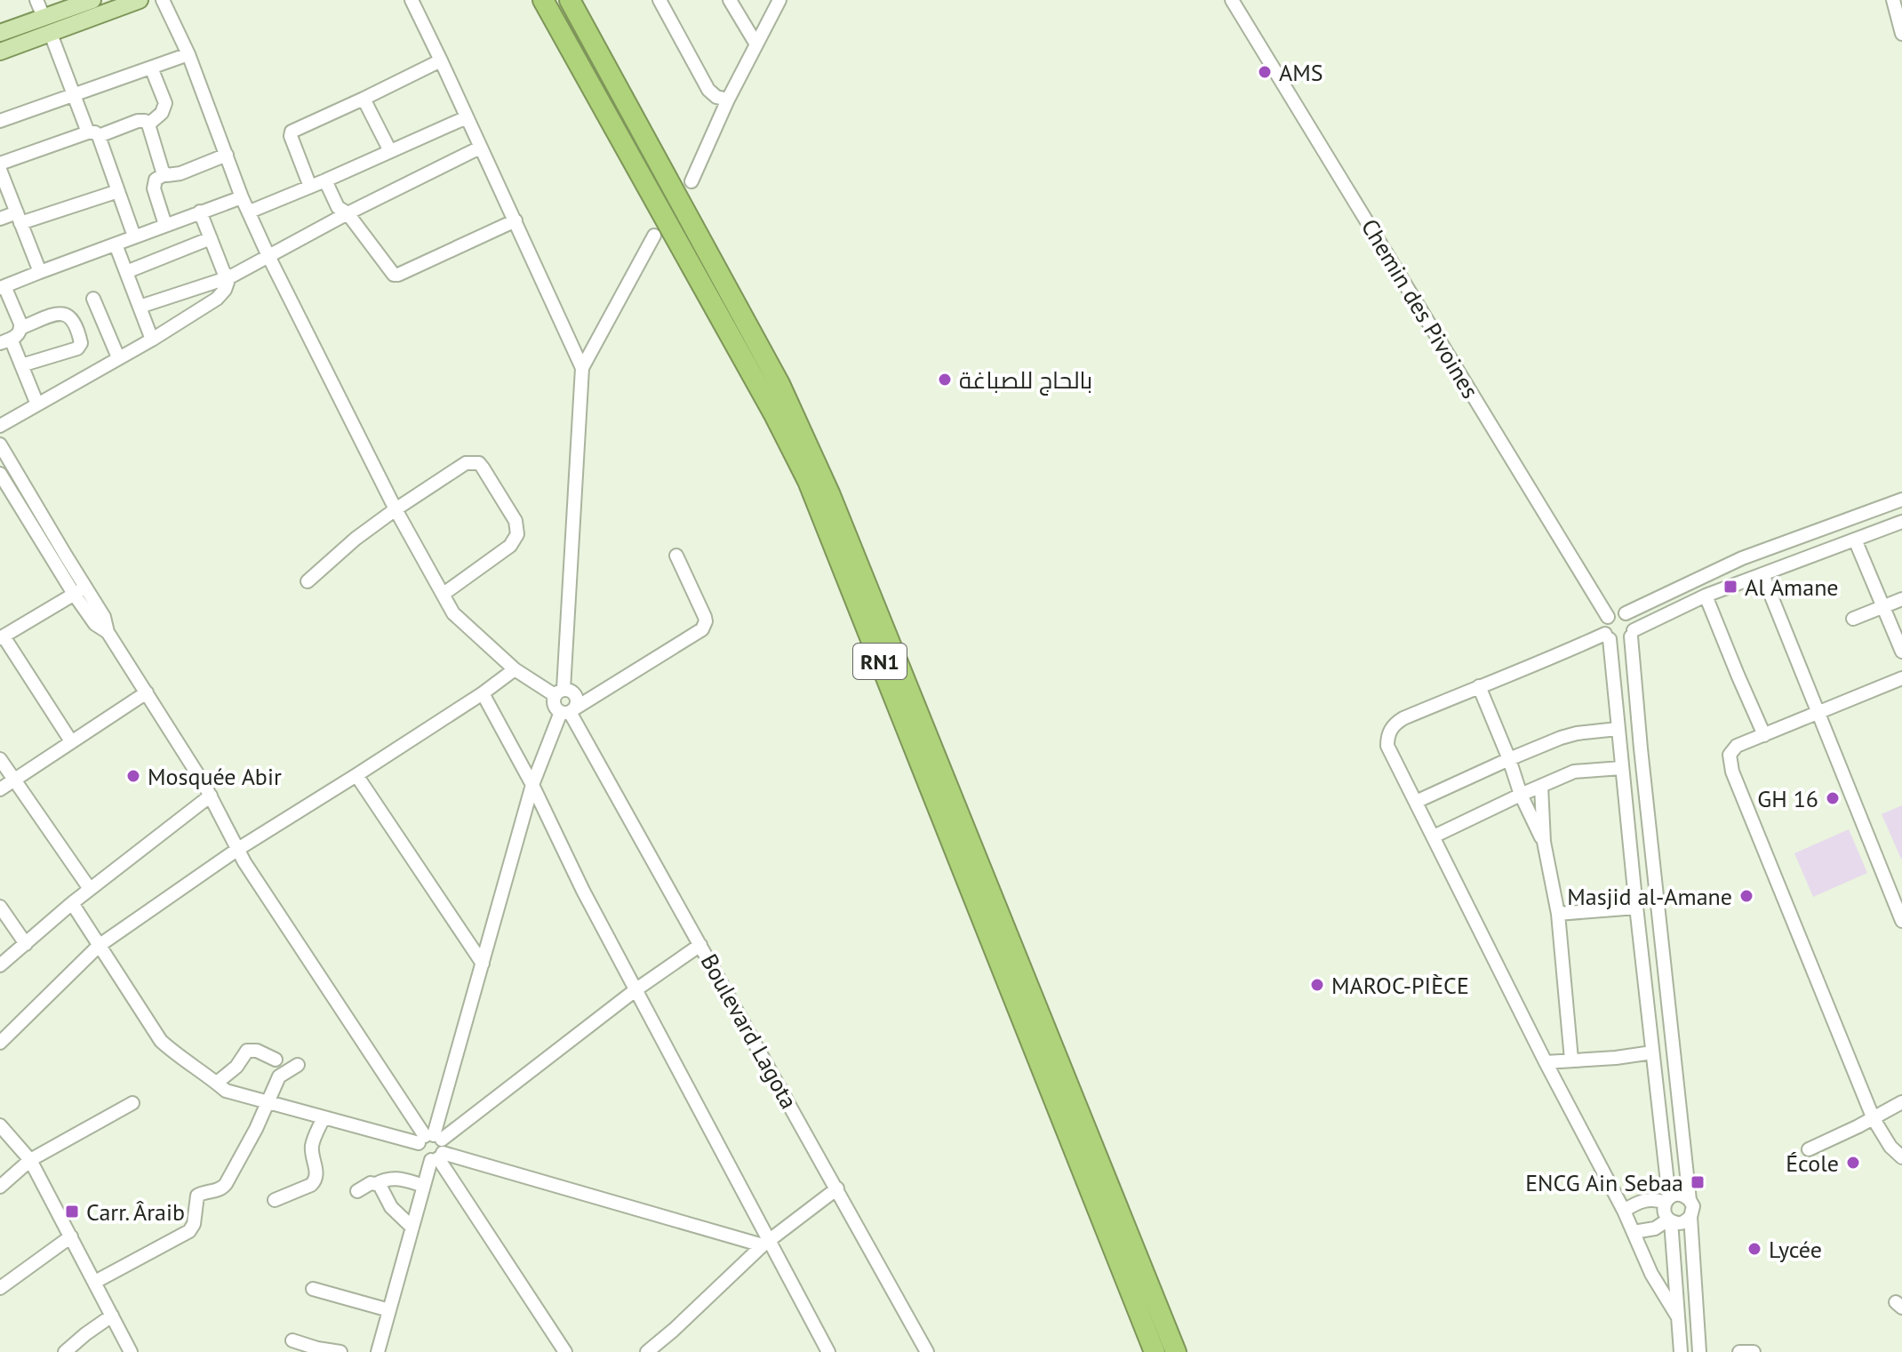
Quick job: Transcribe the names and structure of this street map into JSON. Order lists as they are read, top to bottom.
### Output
{
  "streets": {
    "highway": ["RN1"],
    "street": ["Chemin des Pivoines", "Boulevard Lagota"]
  },
  "places": {
    "other": [
      "AMS",
      "بالحاج للصباغة",
      "Mosquée Abir",
      "GH 16",
      "Masjid al-Amane",
      "MAROC-PIÈCE",
      "École",
      "Lycée"
    ],
    "transit": ["Al Amane", "ENCG Ain Sebaa", "Carr. Âraib"]
  }
}
